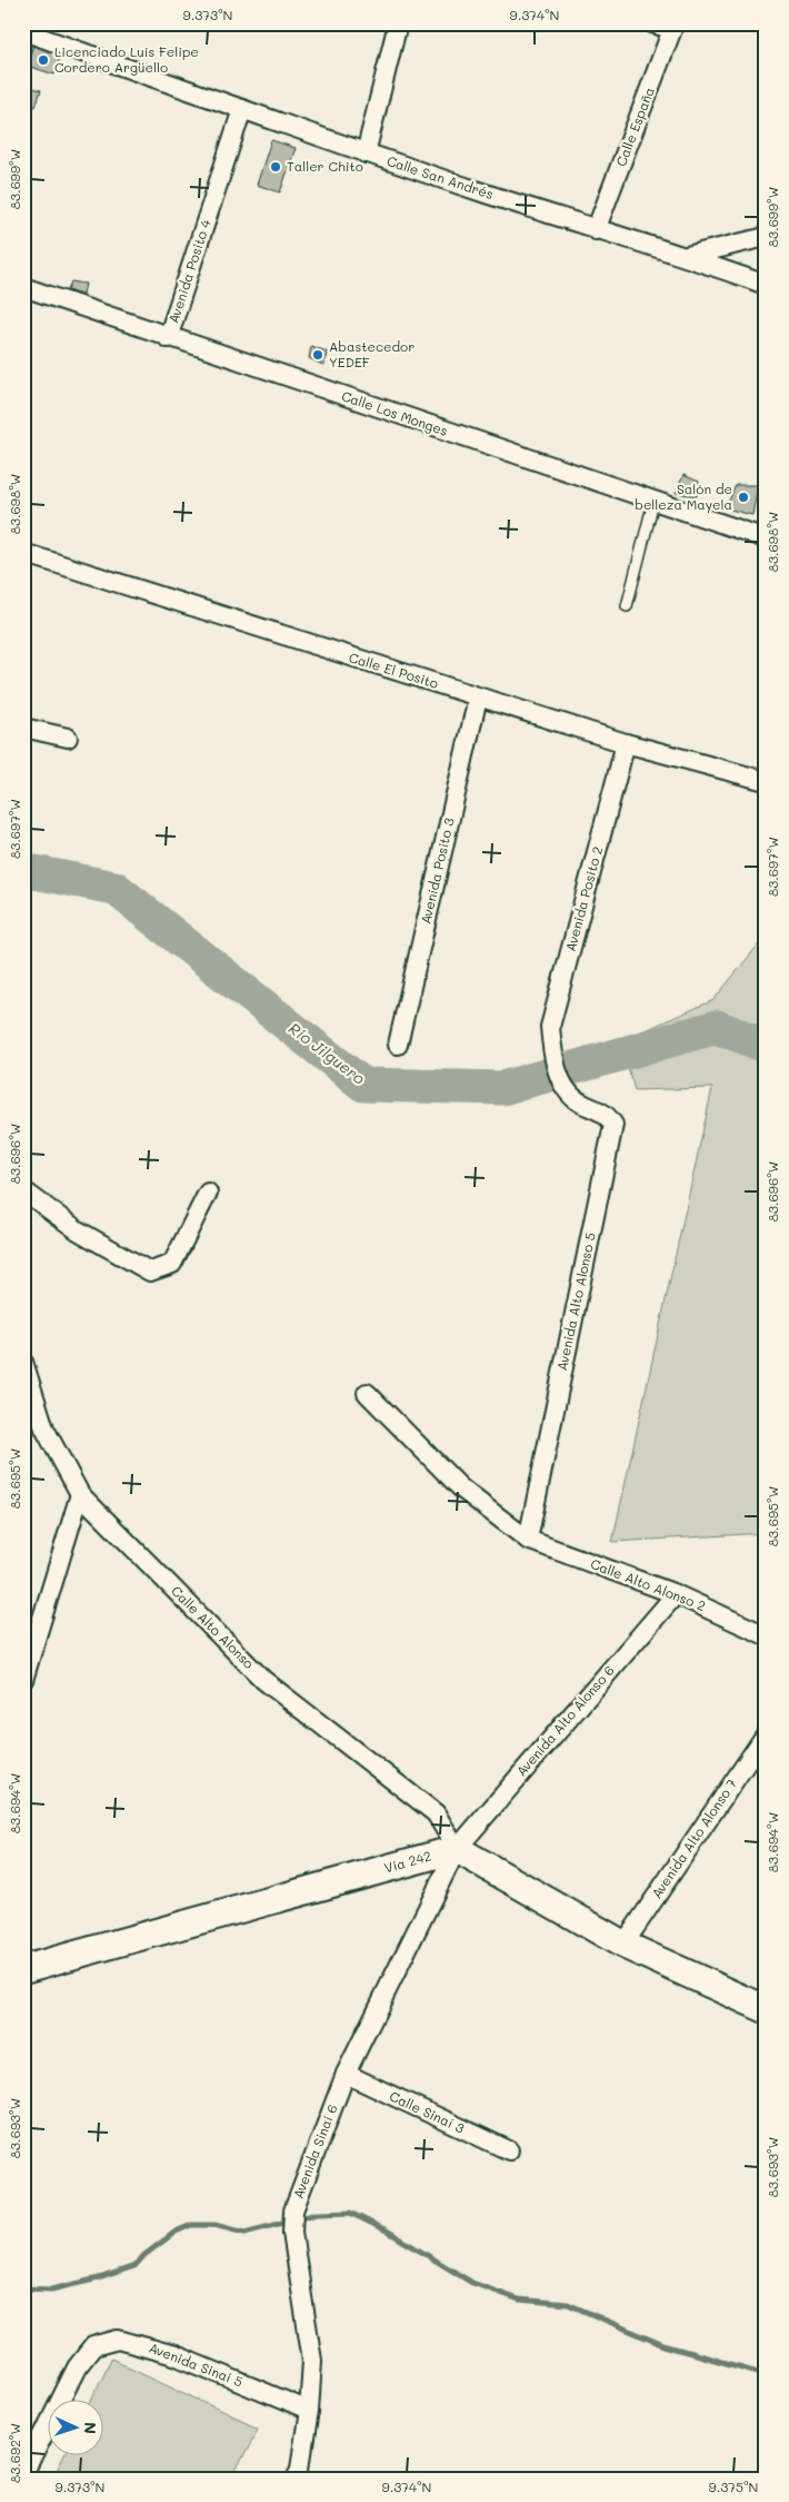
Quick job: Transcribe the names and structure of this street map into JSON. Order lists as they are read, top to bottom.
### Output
{
  "streets": {
    "main road": ["Vía 242"],
    "street": [
      "Calle España",
      "Calle San Andrés",
      "Avenida Posito 4",
      "Calle Los Monges",
      "Calle El Posito",
      "Avenida Posito 3",
      "Avenida Posito 2",
      "Avenida Alto Alonso 5",
      "Calle Alto Alonso 2",
      "Calle Alto Alonso",
      "Avenida Alto Alonso 6",
      "Avenida Alto Alonso 7",
      "Calle Sinaí 3",
      "Avenida Sinaí 6",
      "Avenida Sinaí 5"
    ]
  },
  "crossings": [
    ["Calle España", "Calle San Andrés"],
    ["Calle San Andrés", "Avenida Posito 4"],
    ["Avenida Posito 4", "Calle Los Monges"],
    ["Calle El Posito", "Avenida Posito 3"],
    ["Calle El Posito", "Avenida Posito 2"],
    ["Avenida Posito 2", "Avenida Alto Alonso 5"],
    ["Avenida Alto Alonso 5", "Calle Alto Alonso 2"],
    ["Calle Alto Alonso 2", "Avenida Alto Alonso 6"],
    ["Calle Alto Alonso", "Avenida Alto Alonso 6"],
    ["Calle Alto Alonso", "Vía 242"],
    ["Calle Alto Alonso", "Avenida Sinaí 6"],
    ["Avenida Alto Alonso 6", "Vía 242"],
    ["Avenida Alto Alonso 6", "Avenida Sinaí 6"],
    ["Vía 242", "Avenida Sinaí 6"],
    ["Calle Sinaí 3", "Avenida Sinaí 6"],
    ["Avenida Sinaí 6", "Avenida Sinaí 5"]
  ],
  "water": ["Río Jilguero"],
  "places": [
    "Licenciado Luis Felipe Cordero Argüello",
    "Taller Chito",
    "Abastecedor YEDEF",
    "Salón de belleza Mayela"
  ],
  "north": "right",
  "coordinates": [
    "9.373°N",
    "9.374°N",
    "83.699°W",
    "83.698°W",
    "83.697°W",
    "83.696°W",
    "83.695°W",
    "83.694°W",
    "83.693°W",
    "83.692°W",
    "9.375°N"
  ]
}
